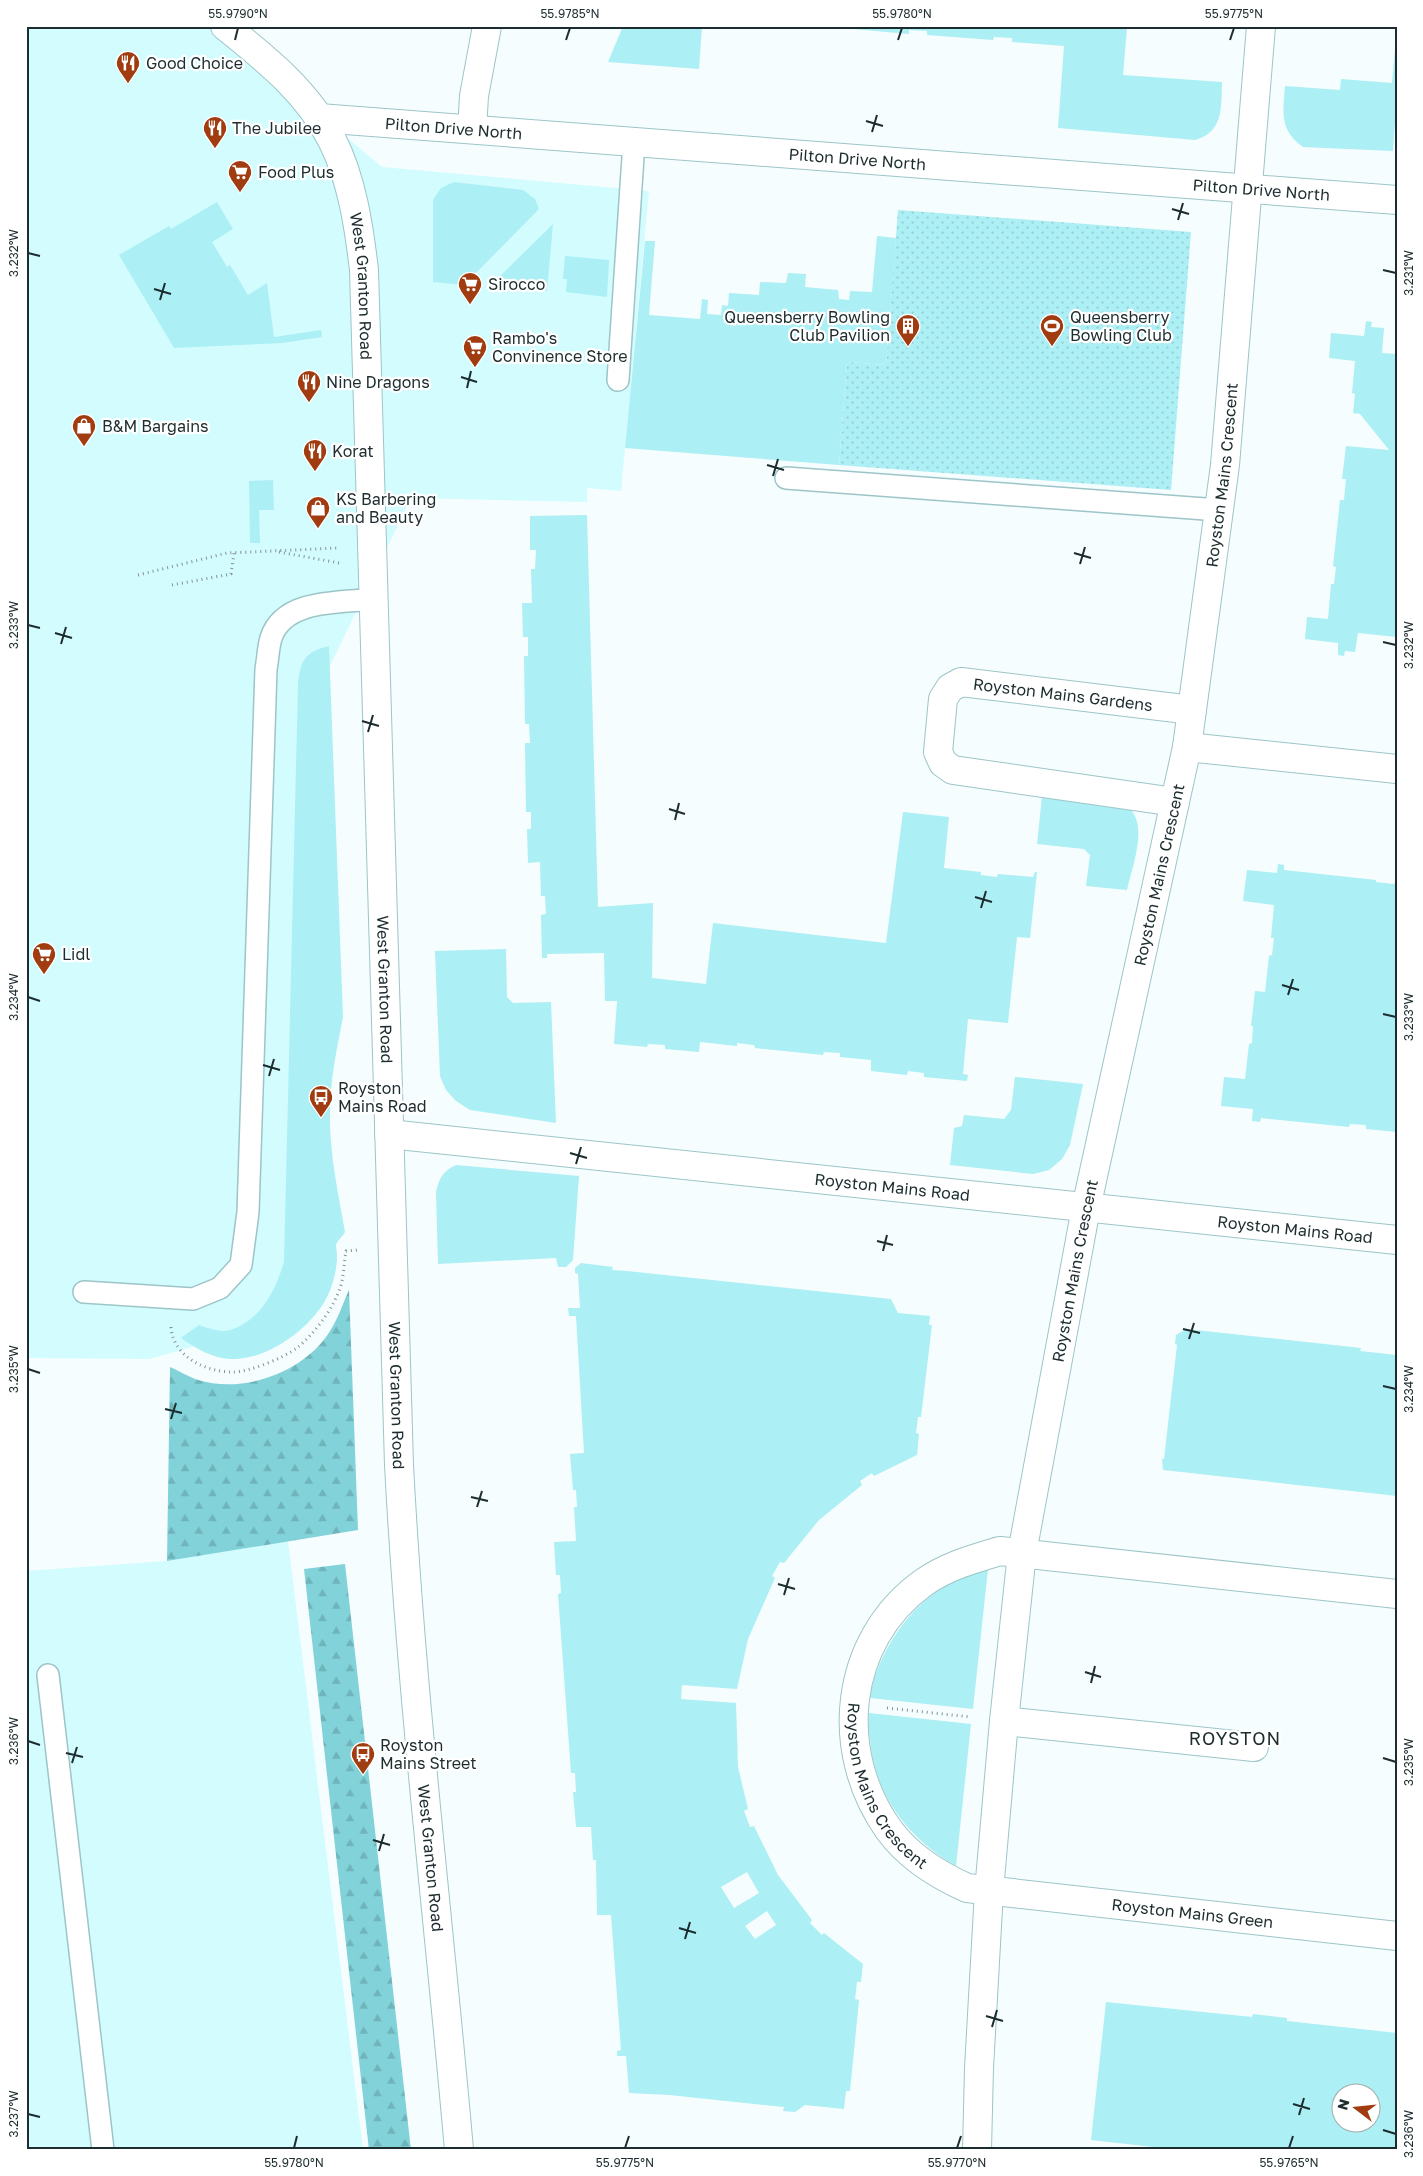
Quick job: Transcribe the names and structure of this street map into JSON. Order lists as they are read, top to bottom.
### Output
{
  "streets": {
    "street": [
      "Pilton Drive North",
      "West Granton Road",
      "Royston Mains Crescent",
      "Royston Mains Gardens",
      "Royston Mains Road",
      "Royston Mains Green"
    ]
  },
  "crossings": [
    ["Pilton Drive North", "West Granton Road"],
    ["Pilton Drive North", "Royston Mains Crescent"],
    ["West Granton Road", "Royston Mains Road"],
    ["Royston Mains Crescent", "Royston Mains Gardens"],
    ["Royston Mains Crescent", "Royston Mains Road"],
    ["Royston Mains Crescent", "Royston Mains Green"]
  ],
  "districts": ["ROYSTON"],
  "places": {
    "restaurant": [
      "Good Choice",
      "The Jubilee",
      "Nine Dragons",
      "Korat"
    ],
    "supermarket": [
      "Food Plus",
      "Sirocco",
      "Rambo's Convinence Store",
      "Lidl"
    ],
    "building": ["Queensberry Bowling Club Pavilion"],
    "sports": ["Queensberry Bowling Club"],
    "shop": ["B&M Bargains", "KS Barbering and Beauty"],
    "bus stop": ["Royston Mains Road", "Royston Mains Street"]
  },
  "north": "left",
  "coordinates": [
    "55.9790°N",
    "55.9785°N",
    "55.9780°N",
    "55.9775°N",
    "3.232°W",
    "3.231°W",
    "3.233°W",
    "3.234°W",
    "3.235°W",
    "3.236°W",
    "3.237°W",
    "55.9770°N",
    "55.9765°N"
  ]
}
